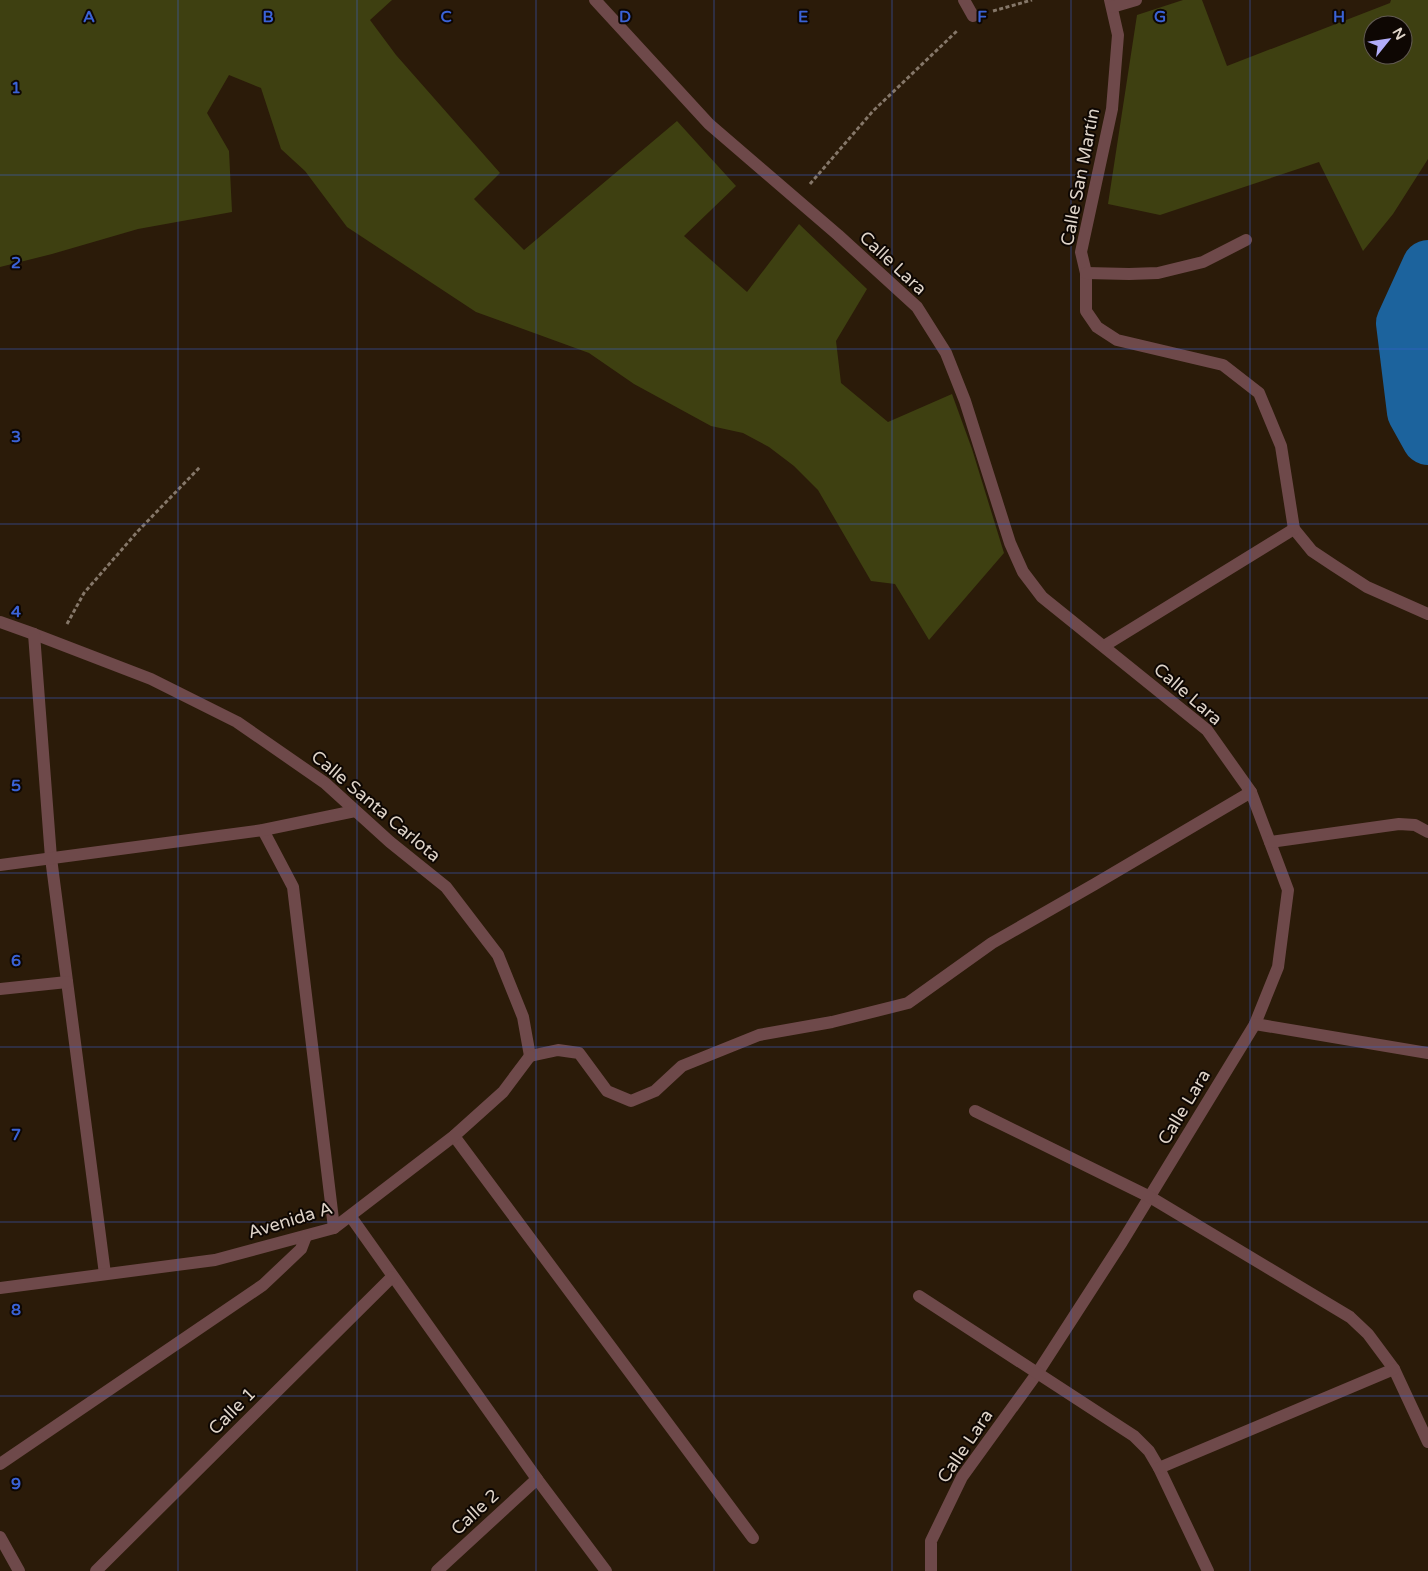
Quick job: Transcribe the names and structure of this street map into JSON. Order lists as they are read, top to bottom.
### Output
{
  "streets": {
    "street": [
      "Calle San Martín",
      "Calle Lara",
      "Calle Santa Carlota",
      "Avenida A",
      "Calle 1",
      "Calle 2"
    ]
  },
  "crossings": [
    ["Calle Santa Carlota", "Avenida A"]
  ],
  "north": "top right",
  "grid": {
    "columns": [
      "A",
      "B",
      "C",
      "D",
      "E",
      "F",
      "G",
      "H"
    ],
    "rows": [
      "1",
      "2",
      "3",
      "4",
      "5",
      "6",
      "7",
      "8",
      "9"
    ]
  }
}
